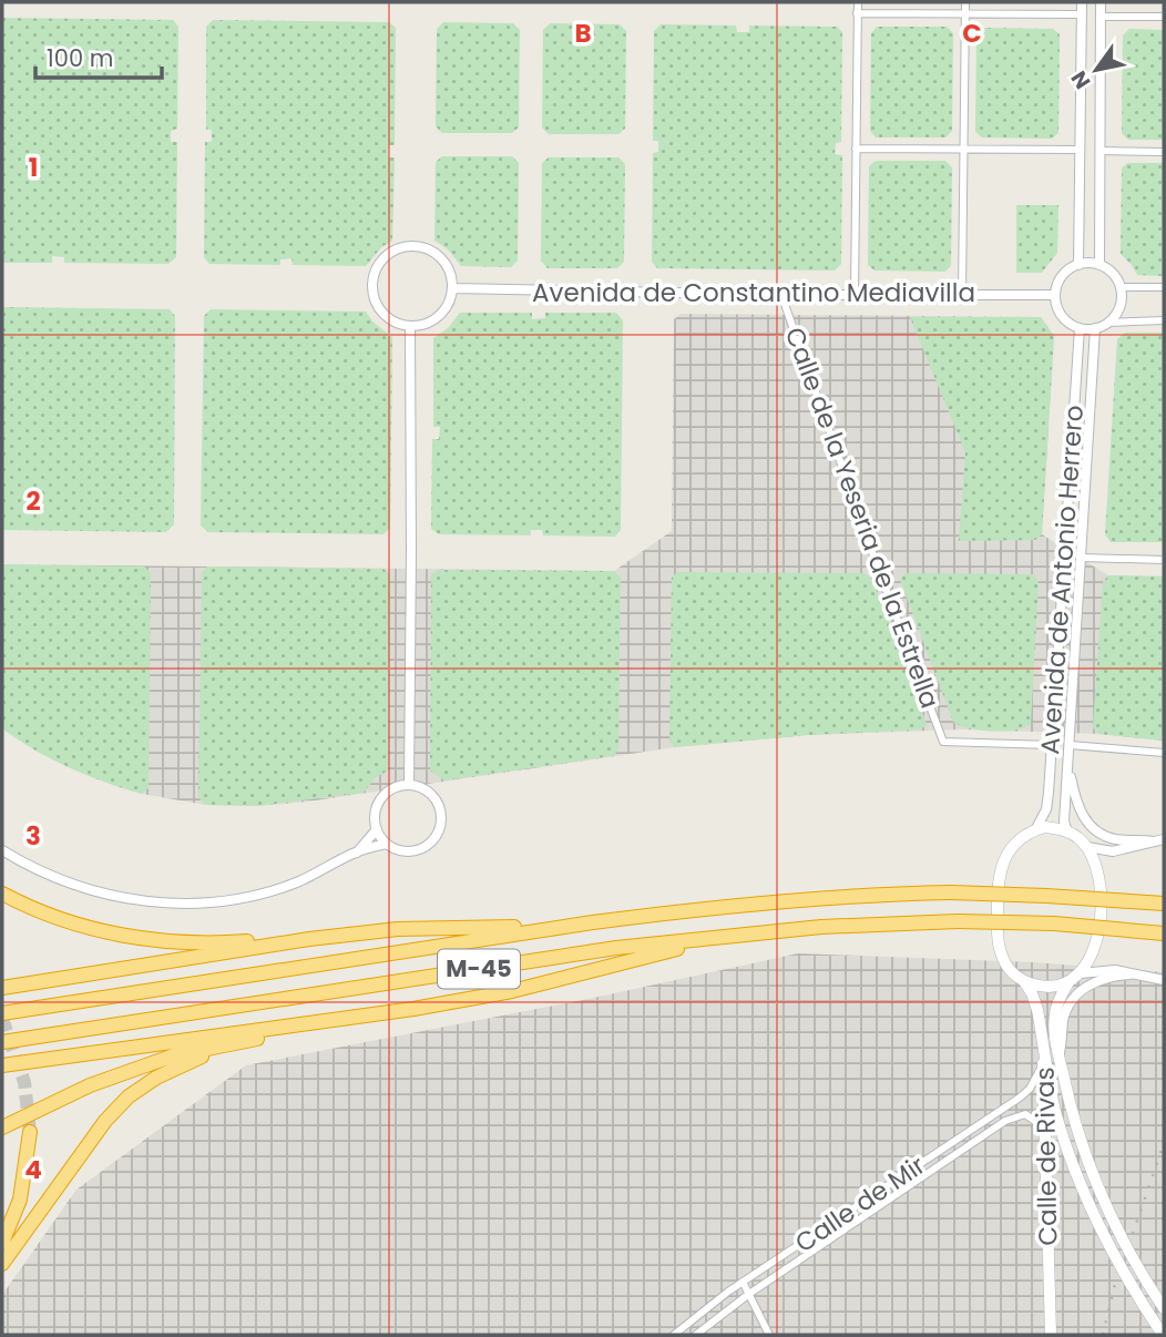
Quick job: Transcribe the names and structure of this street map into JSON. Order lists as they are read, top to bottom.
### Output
{
  "streets": {
    "highway": ["M-45"],
    "main road": ["Calle de Rivas"],
    "street": [
      "Avenida de Constantino Mediavilla",
      "Calle de la Yeseria de la Estrella",
      "Avenida de Antonio Herrero",
      "Calle de Mir"
    ]
  },
  "crossings": [
    ["Avenida de Constantino Mediavilla", "Calle de la Yeseria de la Estrella"],
    ["Avenida de Constantino Mediavilla", "Avenida de Antonio Herrero"],
    ["Calle de la Yeseria de la Estrella", "Avenida de Antonio Herrero"],
    ["Avenida de Antonio Herrero", "Calle de Rivas"],
    ["Calle de Rivas", "Calle de Mir"]
  ],
  "scale_bar": "100 m",
  "north": "bottom left",
  "grid": {
    "columns": ["B", "C"],
    "rows": [
      "1",
      "2",
      "3",
      "4"
    ]
  }
}
